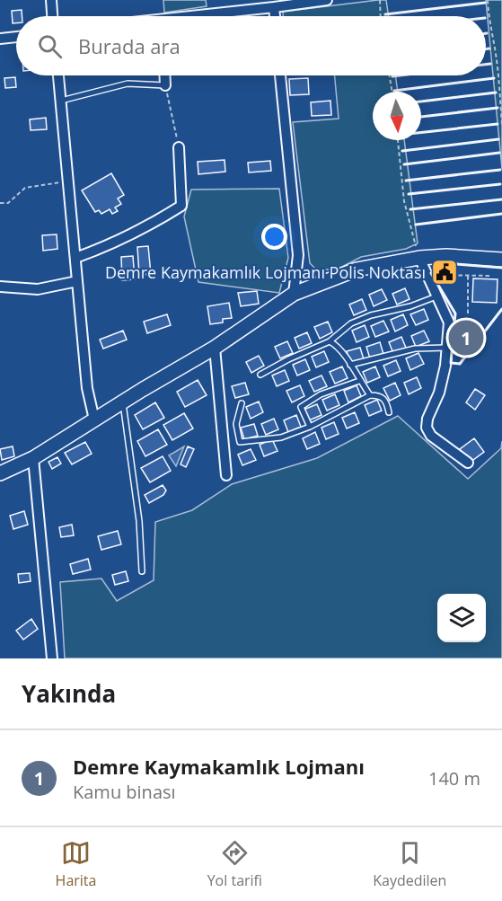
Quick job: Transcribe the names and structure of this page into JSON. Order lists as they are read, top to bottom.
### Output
{
  "places": {
    "public building": ["Demre Kaymakamlık Lojmanı Polis Noktası"]
  },
  "north": "bottom",
  "page": {
    "search": "Burada ara",
    "pins": "1",
    "heading": "Yakında",
    "list": [
      {
        "mark": "1",
        "name": "Demre Kaymakamlık Lojmanı",
        "note": "Kamu binası",
        "value": "140 m"
      }
    ],
    "nav": ["Harita", "Yol tarifi", "Kaydedilen"]
  }
}
